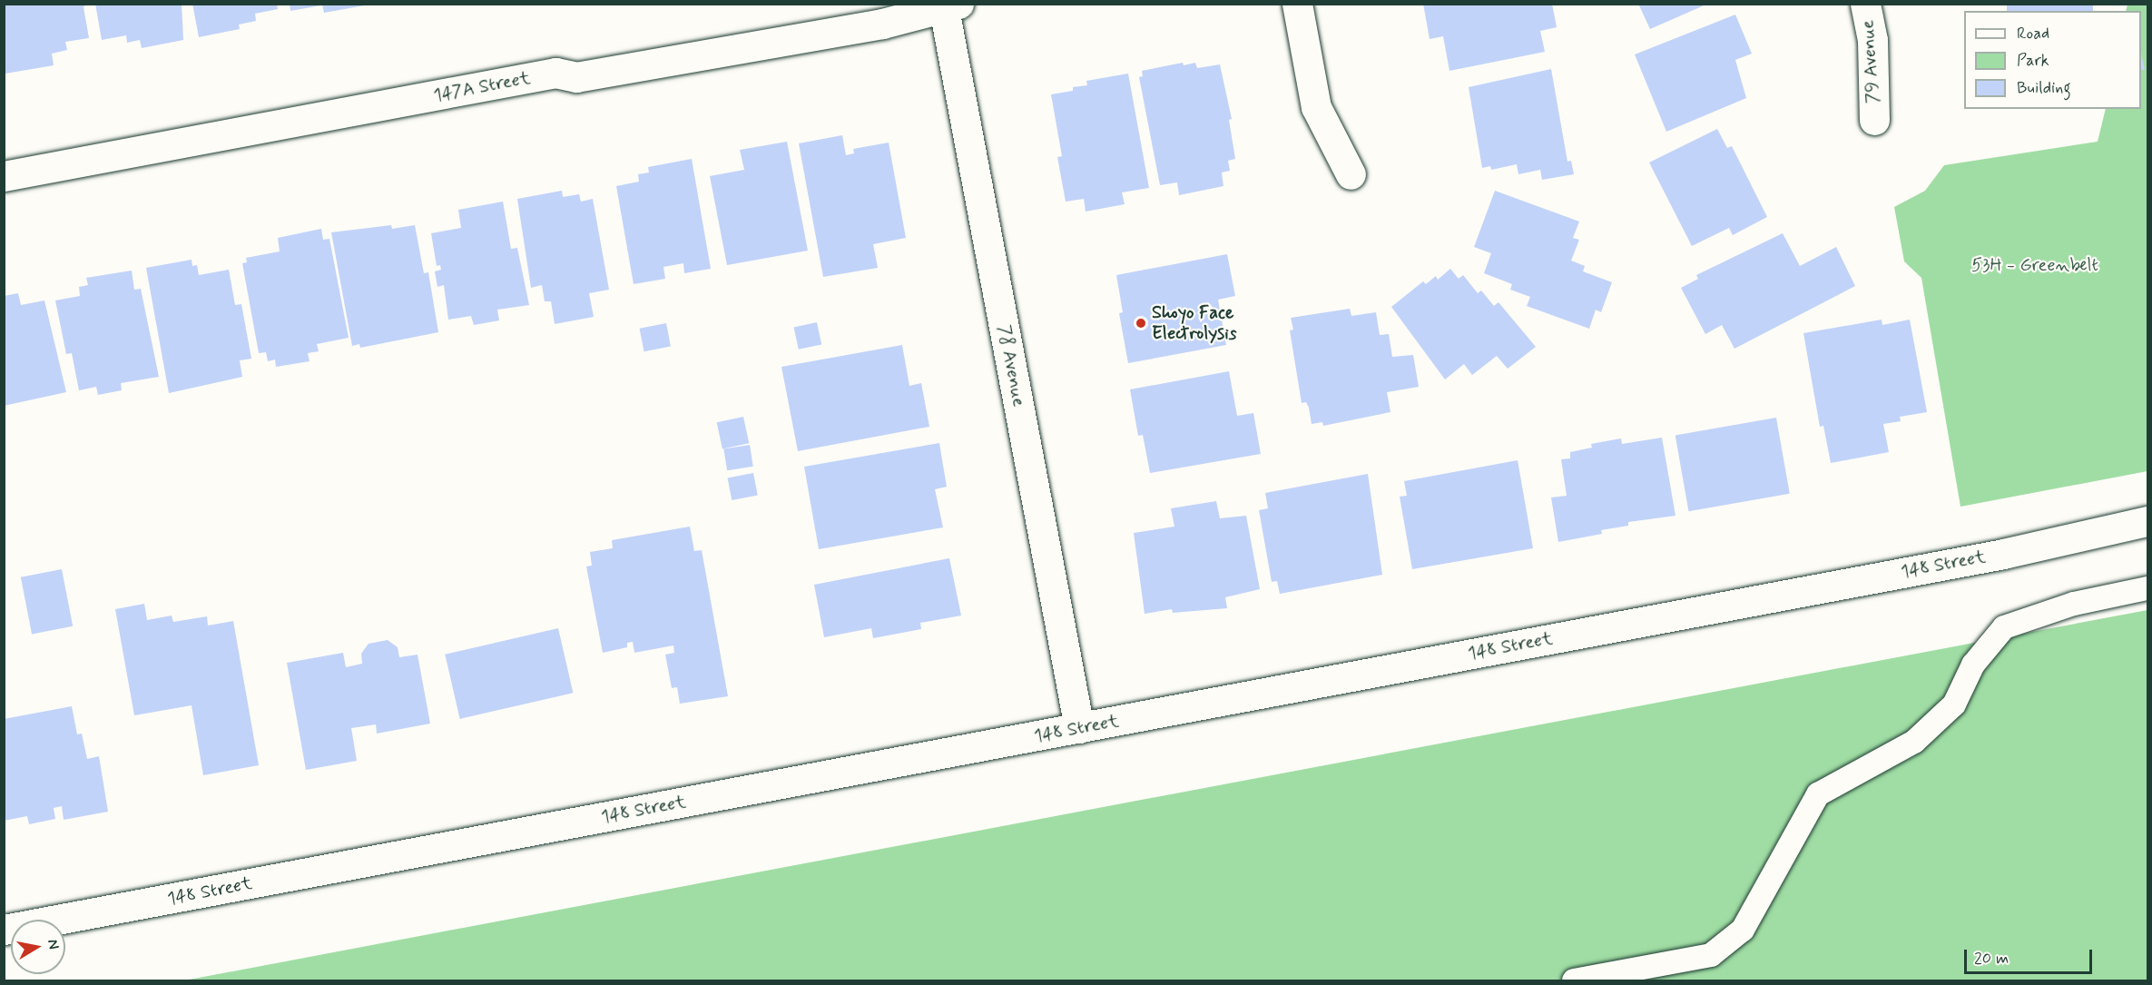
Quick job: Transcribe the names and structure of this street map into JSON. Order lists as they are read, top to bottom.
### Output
{
  "streets": {
    "street": [
      "79 Avenue",
      "147A Street",
      "78 Avenue",
      "148 Street"
    ]
  },
  "crossings": [
    ["147A Street", "78 Avenue"],
    ["78 Avenue", "148 Street"]
  ],
  "parks": ["53H - Greenbelt"],
  "places": ["Shoyo Face Electrolysis"],
  "legend": ["Road", "Park", "Building"],
  "scale_bar": "20 m",
  "north": "right"
}
